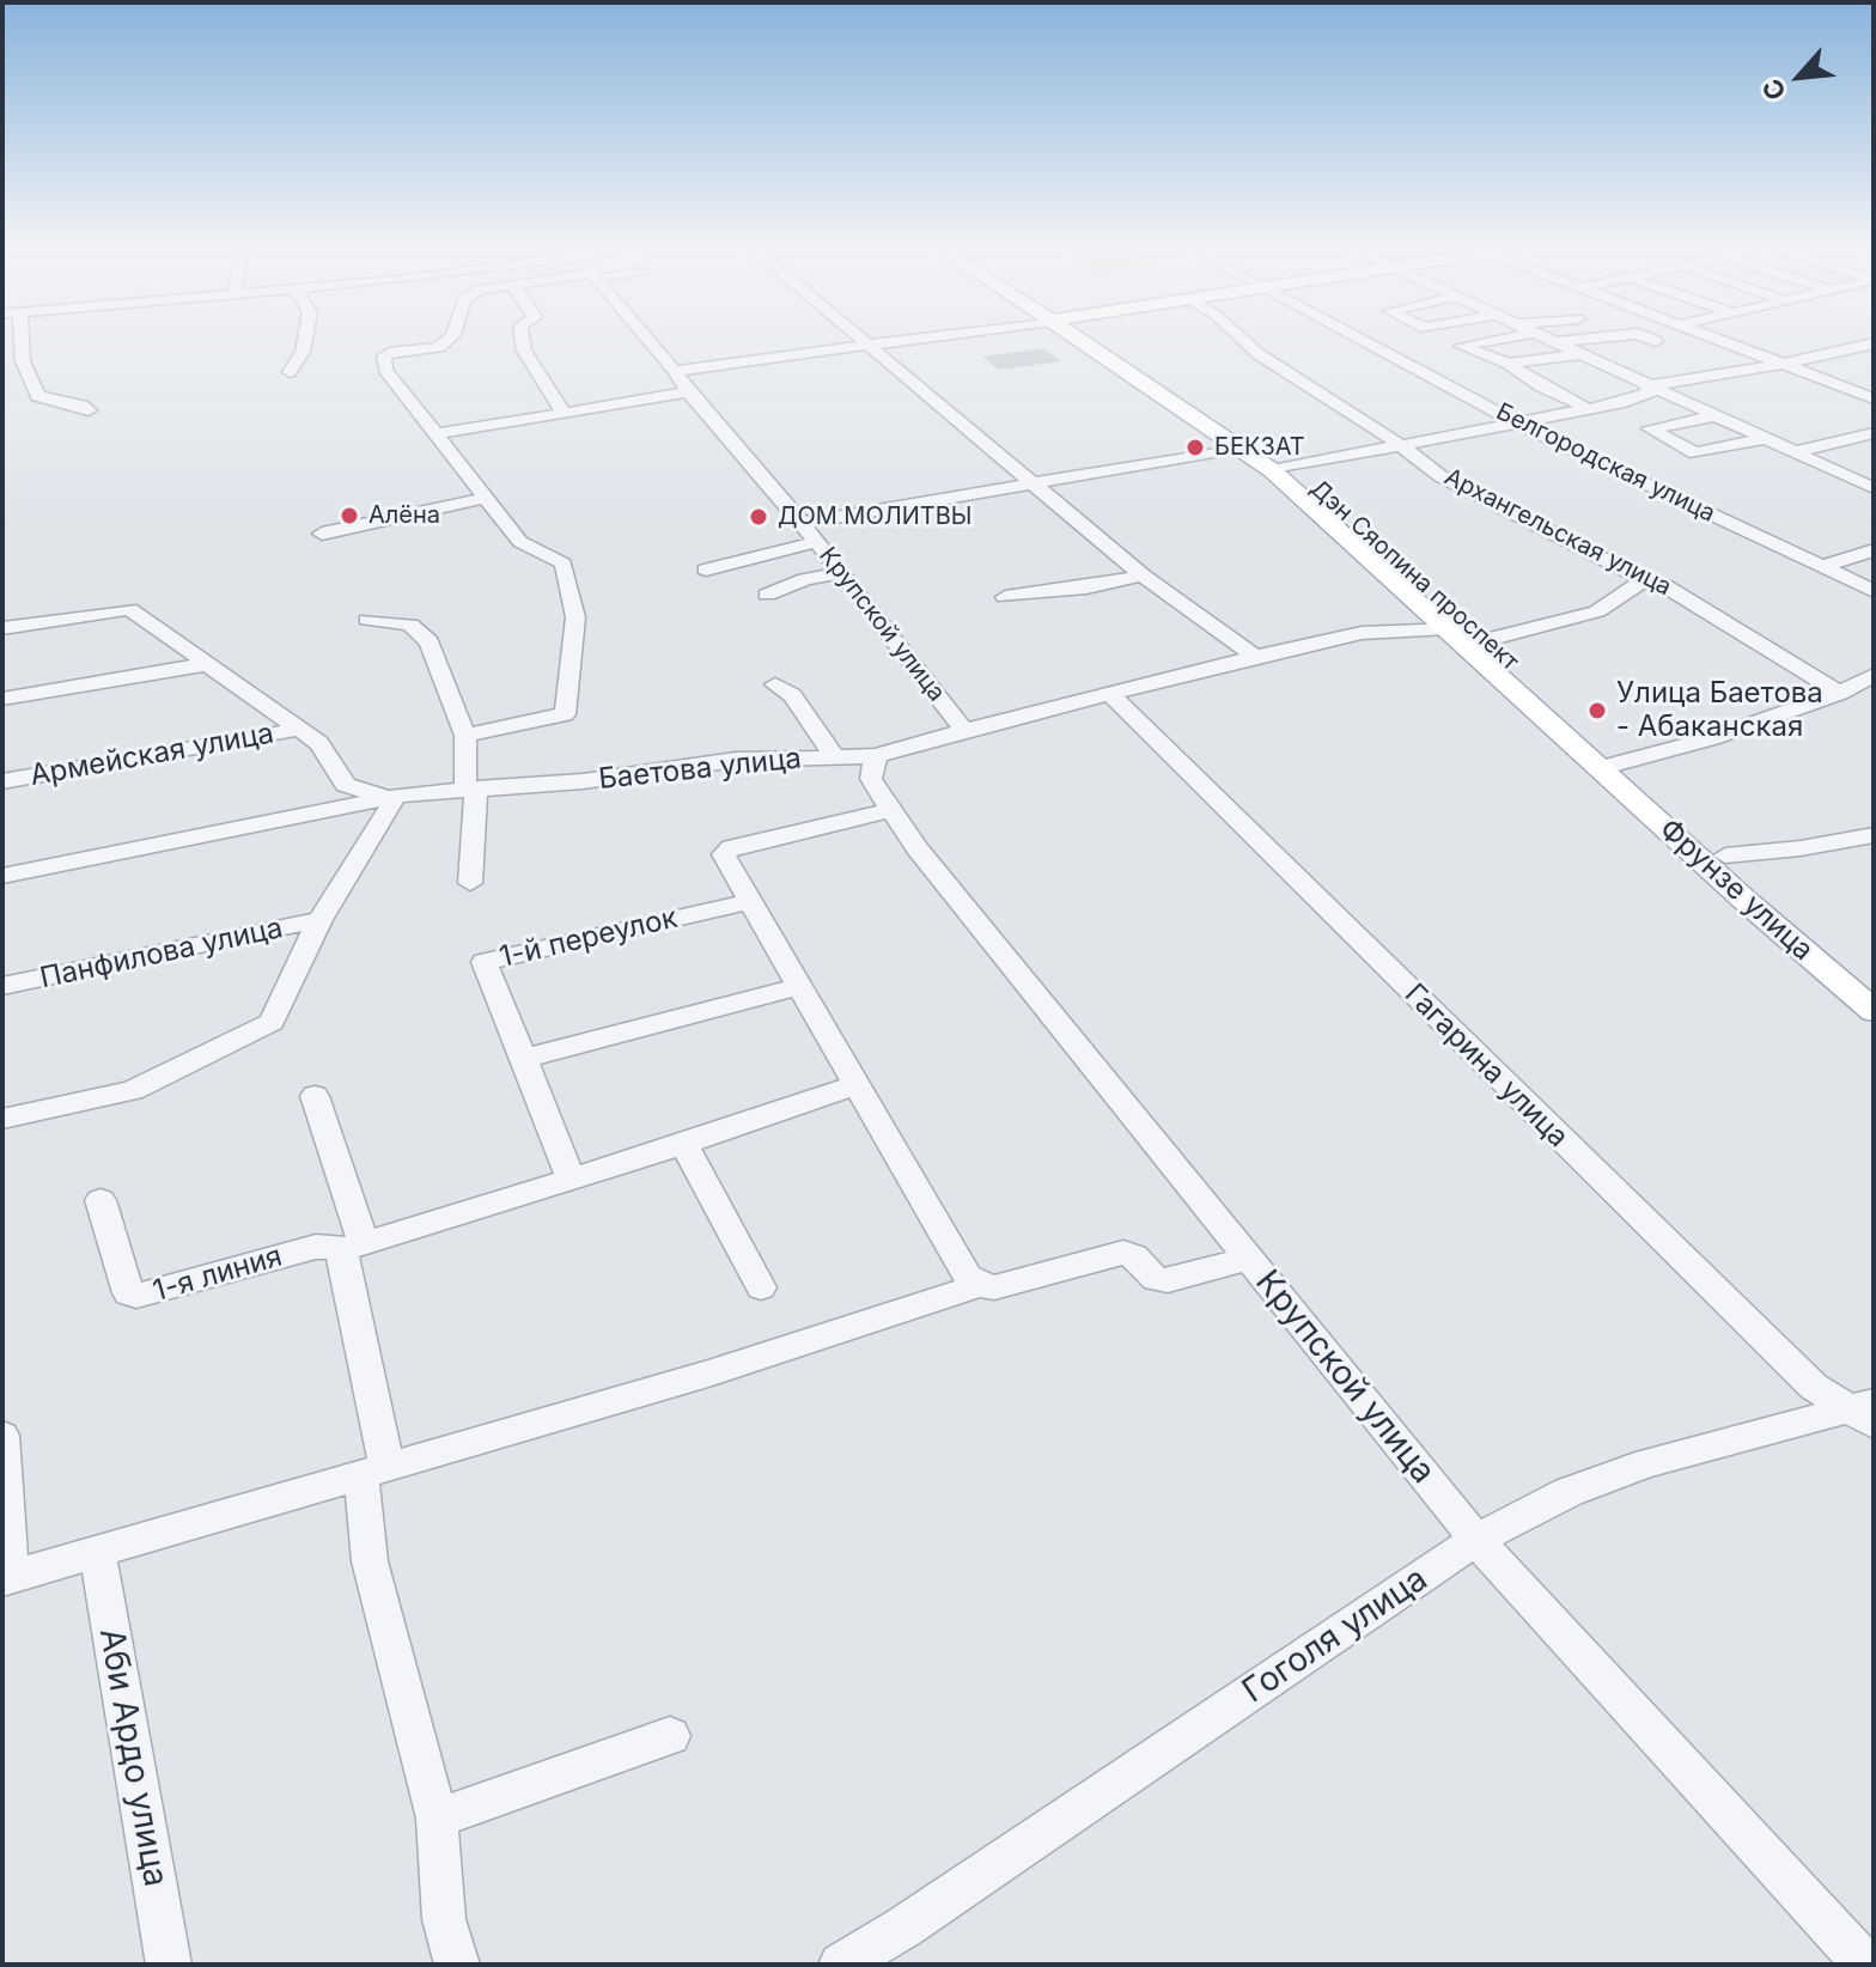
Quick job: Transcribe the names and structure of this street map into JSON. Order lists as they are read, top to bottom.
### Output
{
  "streets": {
    "main road": ["Дэн Сяопина проспект", "Фрунзе улица"],
    "street": [
      "Белгородская улица",
      "Архангельская улица",
      "Крупской улица",
      "Армейская улица",
      "Баетова улица",
      "1-й переулок",
      "Панфилова улица",
      "Гагарина улица",
      "1-я линия",
      "Гоголя улица",
      "Аби Ардо улица"
    ]
  },
  "crossings": [
    ["Дэн Сяопина проспект", "Баетова улица"],
    ["Дэн Сяопина проспект", "Фрунзе улица"],
    ["Крупской улица", "Баетова улица"],
    ["Крупской улица", "Гоголя улица"],
    ["Баетова улица", "Гагарина улица"],
    ["Гагарина улица", "Гоголя улица"]
  ],
  "places": [
    "БЕКЗАТ",
    "Алёна",
    "ДОМ МОЛИТВЫ",
    "Улица Баетова - Абаканская"
  ],
  "north": "bottom left"
}
